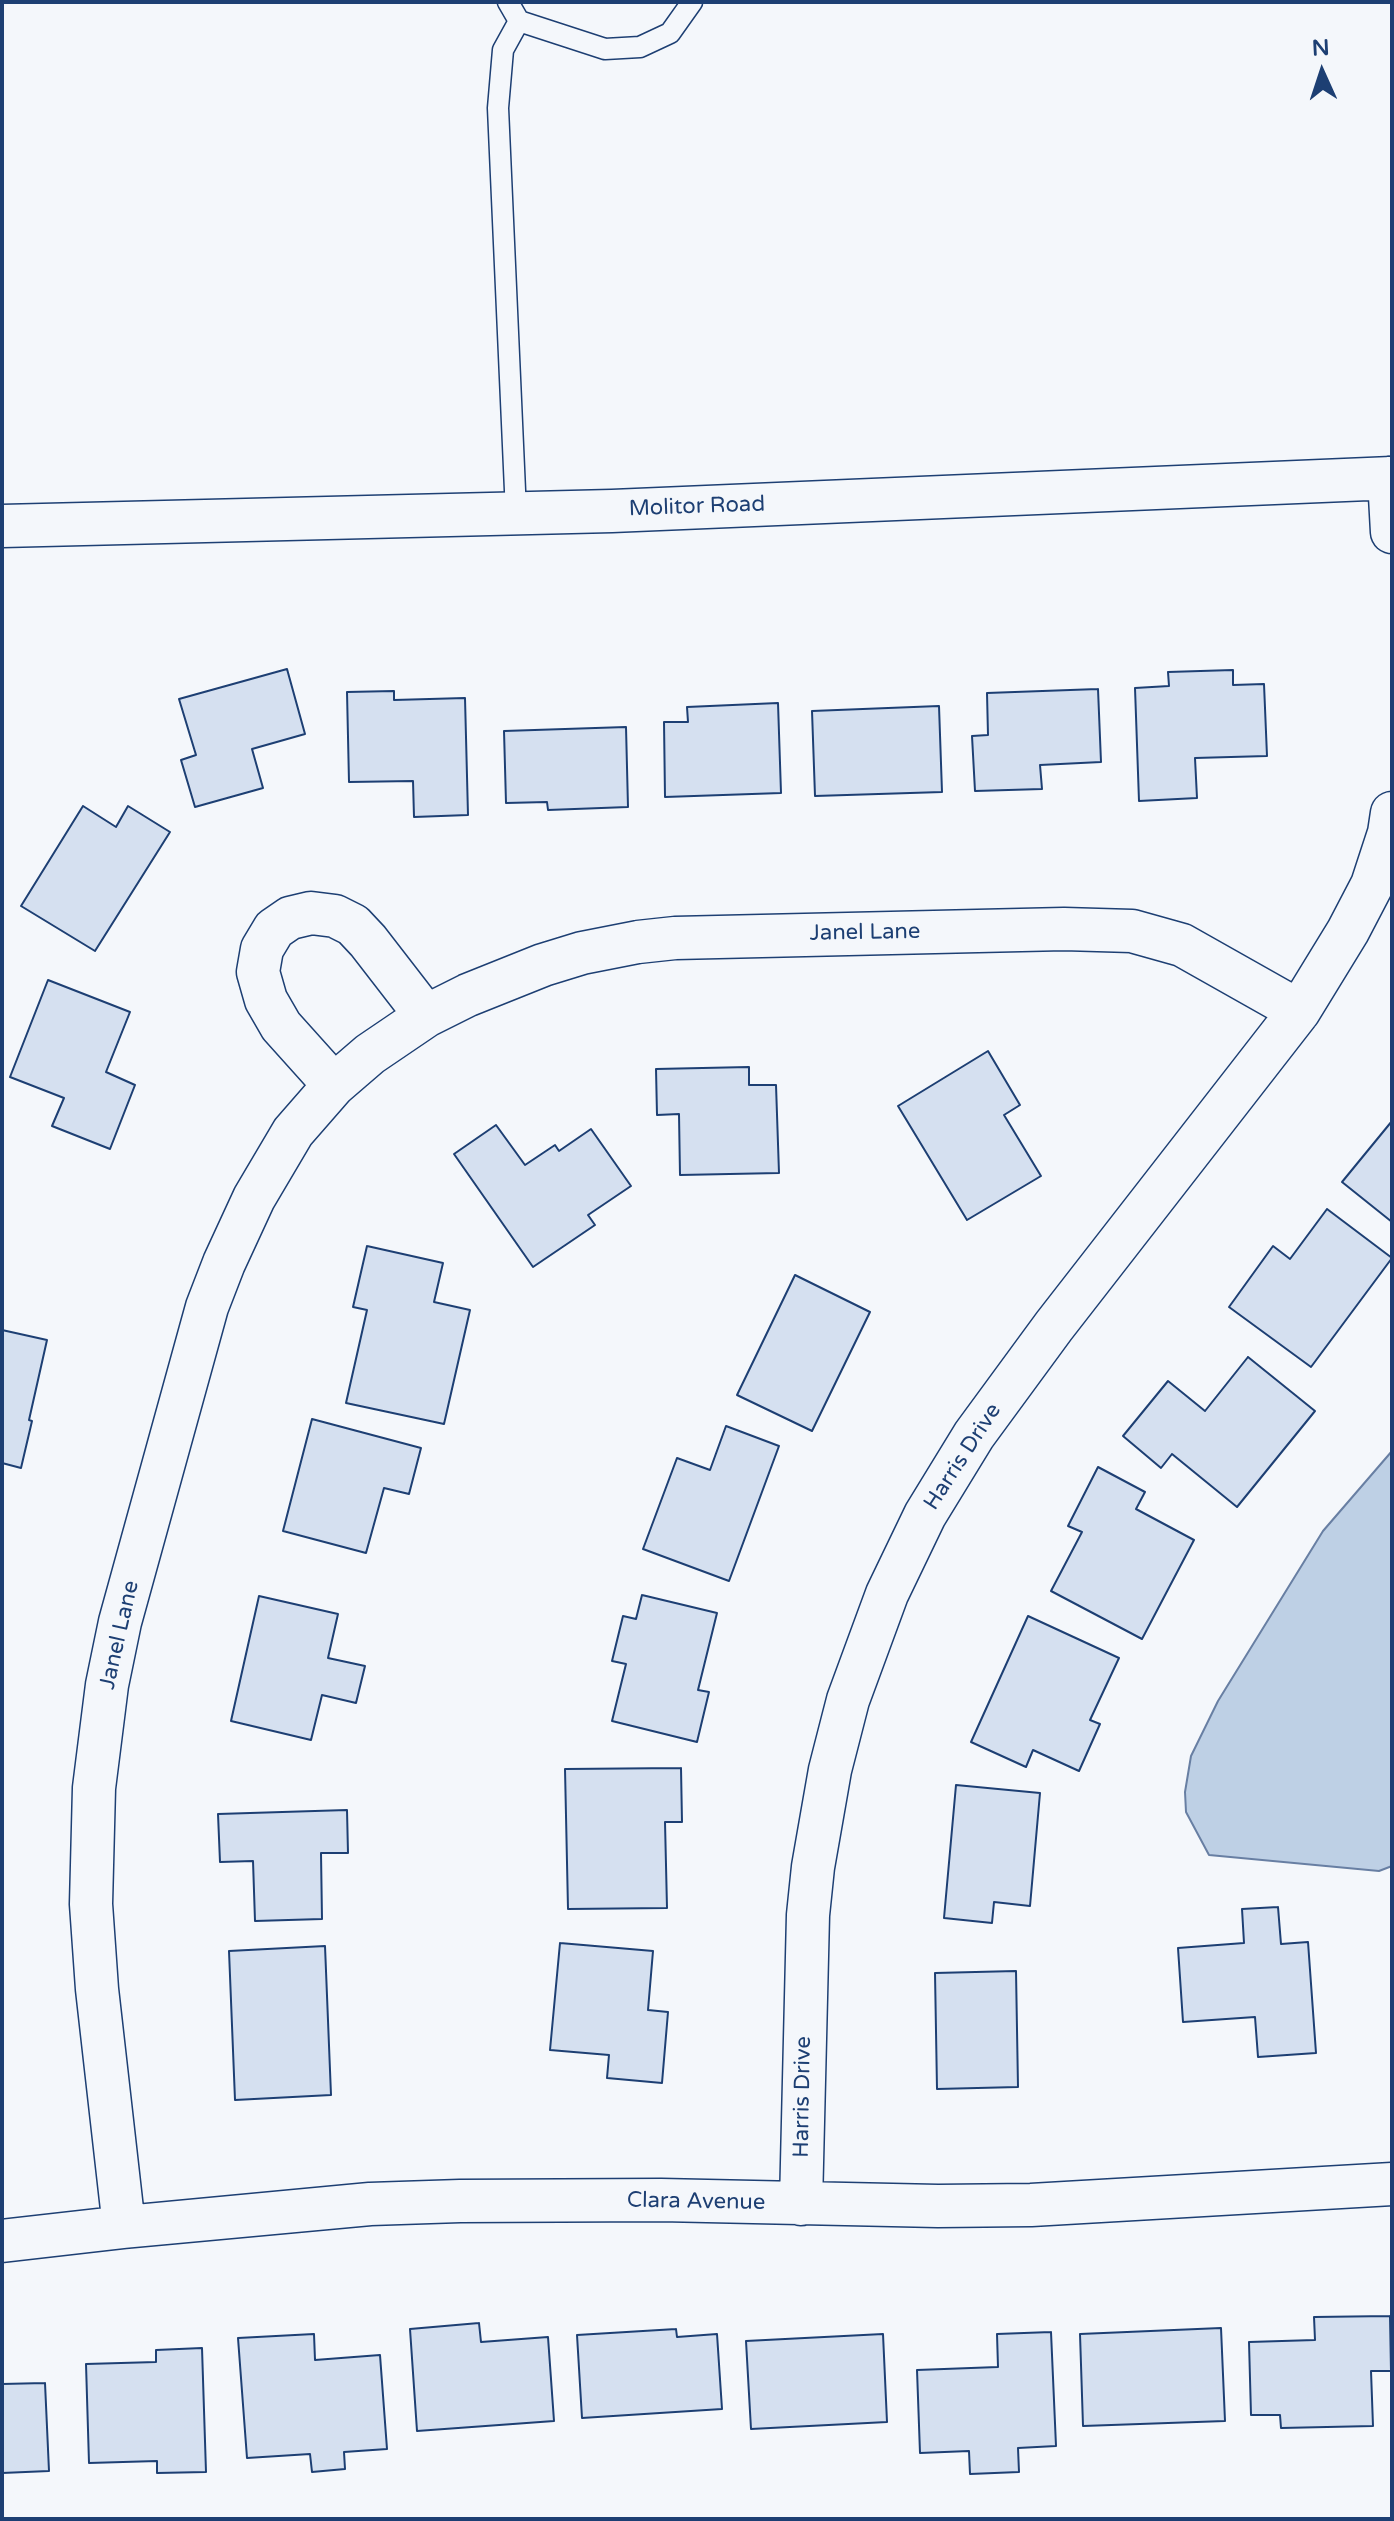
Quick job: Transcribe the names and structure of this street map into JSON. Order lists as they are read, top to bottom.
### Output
{
  "streets": {
    "street": [
      "Molitor Road",
      "Janel Lane",
      "Harris Drive",
      "Clara Avenue"
    ]
  },
  "crossings": [
    ["Janel Lane", "Harris Drive"],
    ["Janel Lane", "Clara Avenue"],
    ["Harris Drive", "Clara Avenue"]
  ],
  "north": "top"
}
